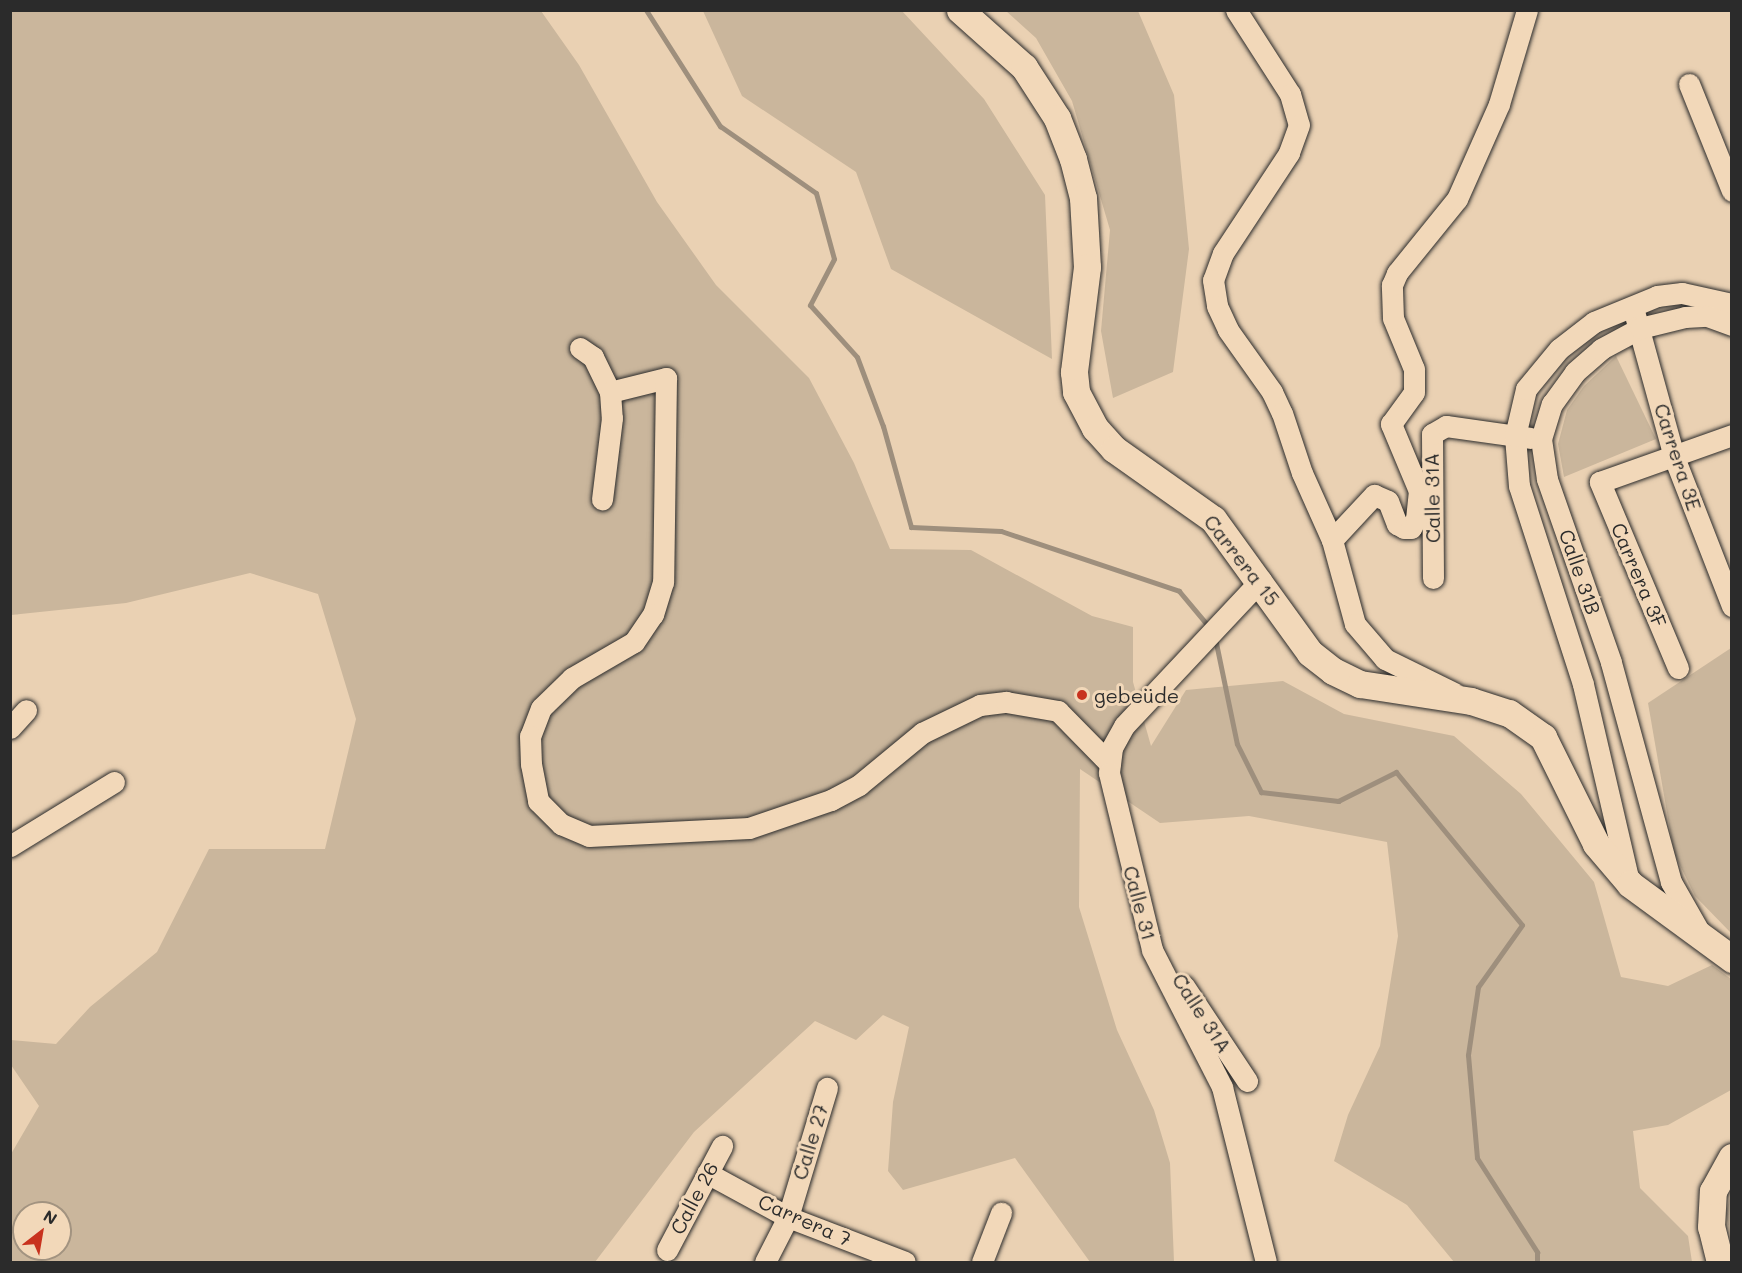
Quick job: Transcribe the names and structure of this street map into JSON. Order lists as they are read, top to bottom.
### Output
{
  "streets": {
    "main road": ["Carrera 15"],
    "street": [
      "Carrera 3E",
      "Calle 31A",
      "Calle 31B",
      "Carrera 3F",
      "Calle 31",
      "Calle 27",
      "Calle 26",
      "Carrera 7"
    ]
  },
  "crossings": [
    ["Carrera 3E", "Calle 31B"],
    ["Carrera 3E", "Carrera 3F"],
    ["Calle 31A", "Calle 31B"],
    ["Calle 31A", "Calle 31"],
    ["Carrera 15", "Calle 31B"],
    ["Carrera 15", "Calle 31"],
    ["Calle 27", "Carrera 7"],
    ["Calle 26", "Carrera 7"]
  ],
  "places": ["gebeüde"],
  "north": "top right"
}
